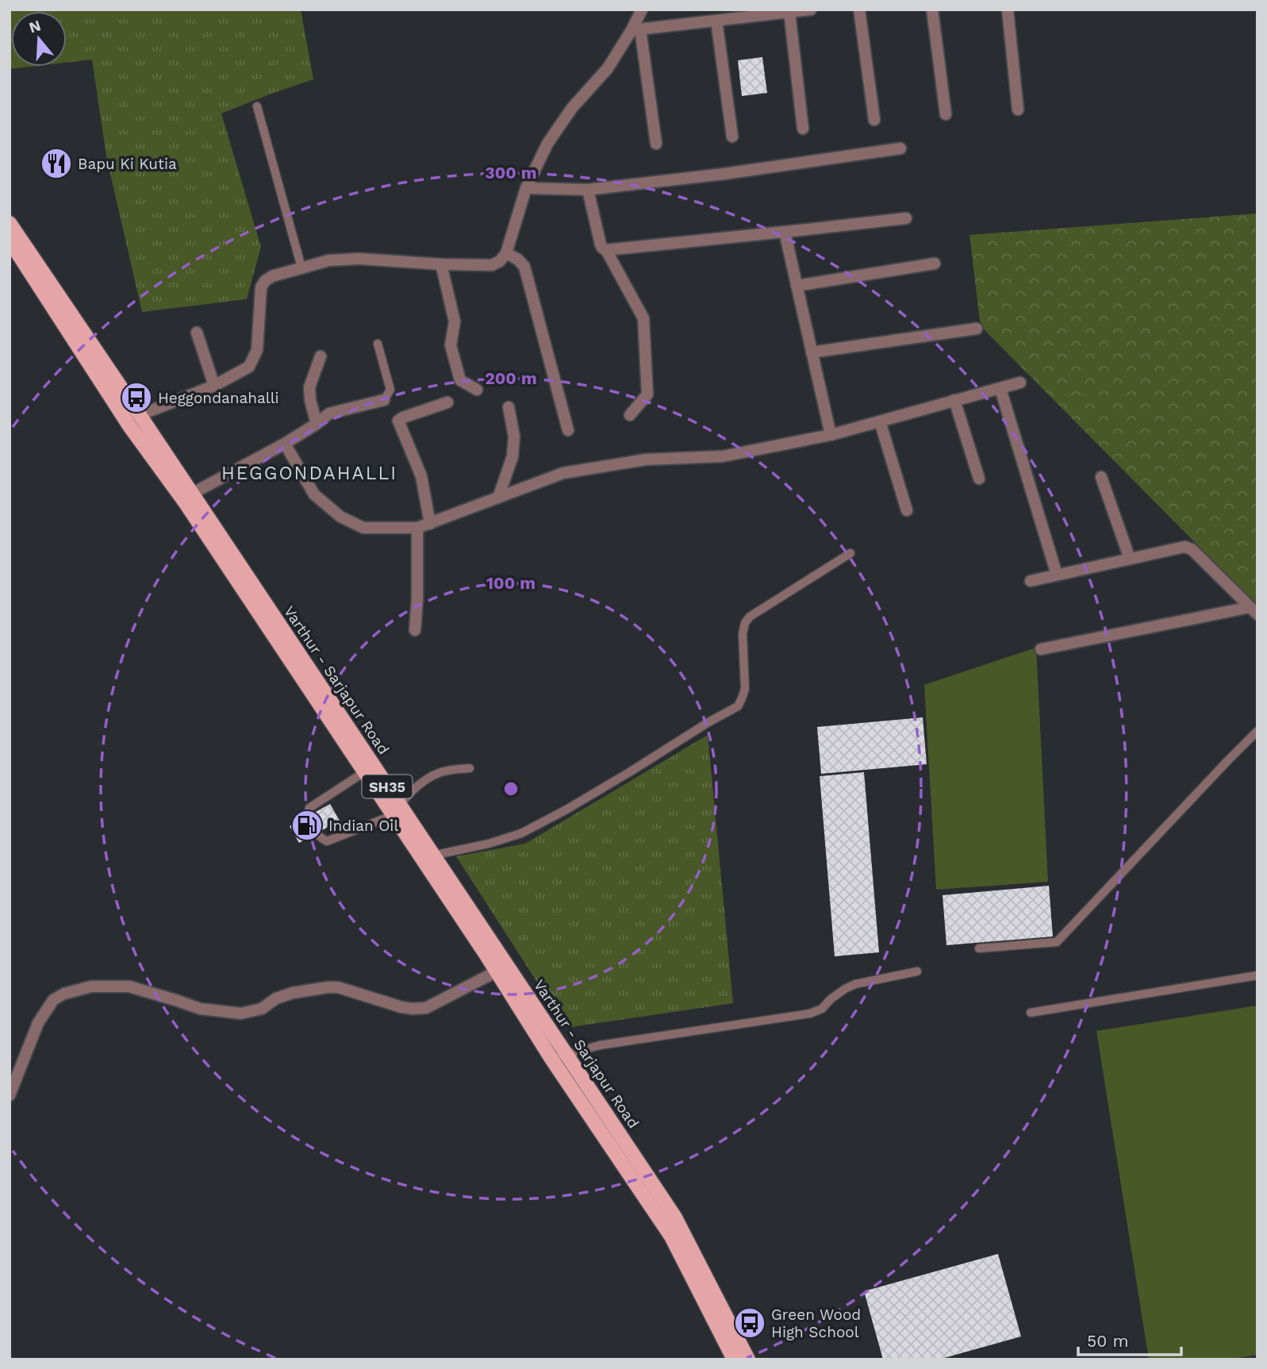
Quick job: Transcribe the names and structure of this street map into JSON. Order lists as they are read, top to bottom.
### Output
{
  "streets": {
    "main road": ["Varthur - Sarjapur Road", "SH35"]
  },
  "districts": ["HEGGONDAHALLI"],
  "places": {
    "restaurant": ["Bapu Ki Kutia"],
    "bus stop": ["Heggondanahalli", "Green Wood High School"],
    "fuel station": ["Indian Oil"]
  },
  "scale_bar": "50 m",
  "north": "top",
  "rings": ["300 m", "200 m", "100 m"]
}
